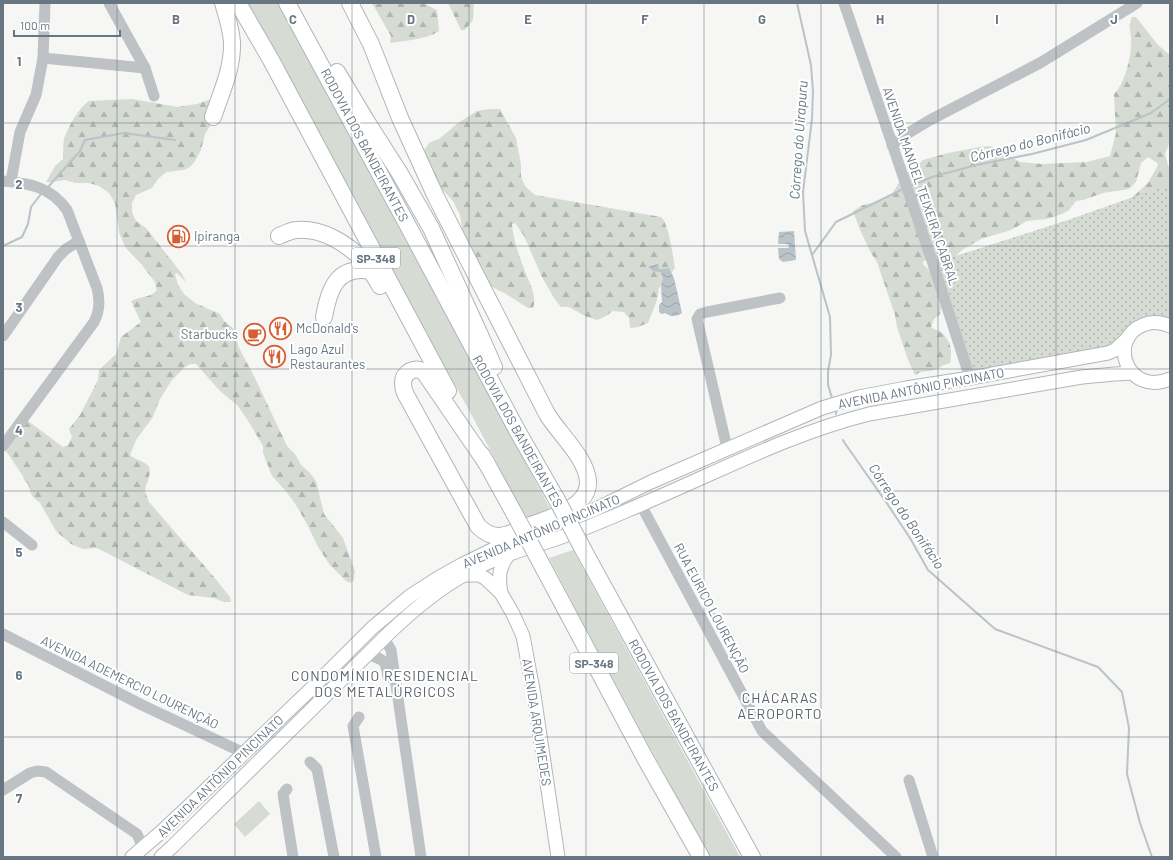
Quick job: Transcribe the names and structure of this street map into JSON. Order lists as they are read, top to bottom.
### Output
{
  "streets": {
    "highway": ["RODOVIA DOS BANDEIRANTES", "SP-348"],
    "main road": ["AVENIDA ANTÔNIO PINCINATO", "AVENIDA ARQUIMEDES"],
    "street": ["AVENIDA MANOEL TEIXEIRA CABRAL", "RUA EURICO LOURENÇÃO", "AVENIDA ADEMERCIO LOURENÇÃO"]
  },
  "crossings": [
    ["AVENIDA MANOEL TEIXEIRA CABRAL", "AVENIDA ANTÔNIO PINCINATO"],
    ["AVENIDA ANTÔNIO PINCINATO", "RUA EURICO LOURENÇÃO"],
    ["AVENIDA ANTÔNIO PINCINATO", "AVENIDA ADEMERCIO LOURENÇÃO"],
    ["AVENIDA ANTÔNIO PINCINATO", "AVENIDA ARQUIMEDES"]
  ],
  "districts": ["CONDOMÍNIO RESIDENCIAL DOS METALÚRGICOS", "CHÁCARAS AEROPORTO"],
  "water": ["Córrego do Uirapuru", "Córrego do Bonifácio"],
  "places": {
    "fuel station": ["Ipiranga"],
    "restaurant": ["McDonald's", "Lago Azul Restaurantes"],
    "cafe": ["Starbucks"]
  },
  "scale_bar": "100 m",
  "grid": {
    "columns": [
      "B",
      "C",
      "D",
      "E",
      "F",
      "G",
      "H",
      "I",
      "J"
    ],
    "rows": [
      "1",
      "2",
      "3",
      "4",
      "5",
      "6",
      "7"
    ]
  }
}
